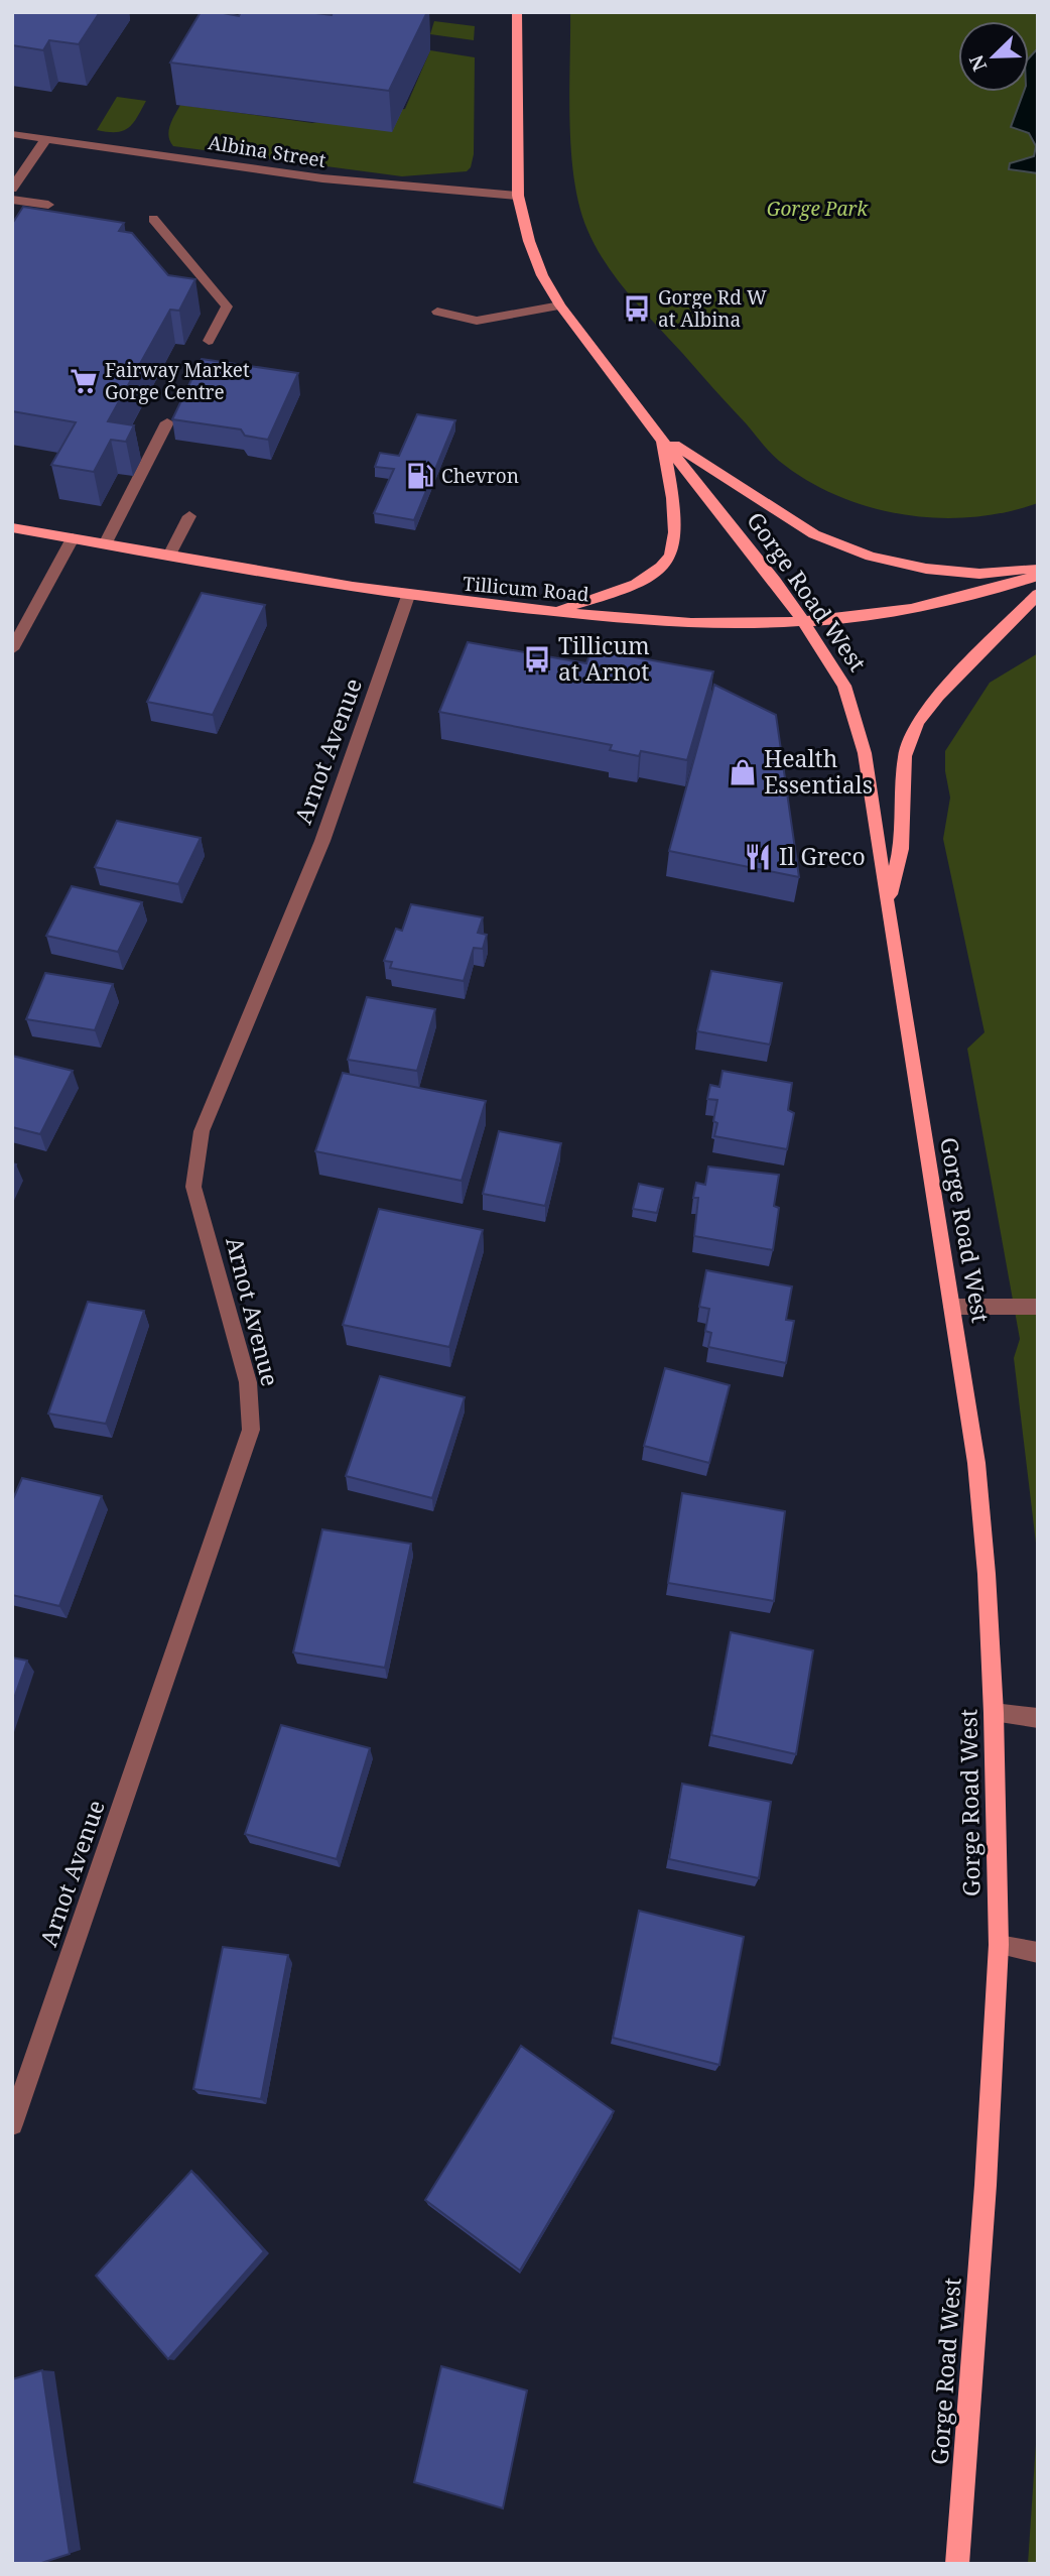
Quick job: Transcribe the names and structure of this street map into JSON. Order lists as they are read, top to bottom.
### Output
{
  "streets": {
    "main road": ["Tillicum Road", "Gorge Road West"],
    "street": ["Albina Street", "Arnot Avenue"]
  },
  "crossings": [
    ["Albina Street", "Gorge Road West"],
    ["Tillicum Road", "Gorge Road West"],
    ["Tillicum Road", "Arnot Avenue"]
  ],
  "parks": ["Gorge Park"],
  "places": {
    "bus stop": ["Gorge Rd W at Albina", "Tillicum at Arnot"],
    "supermarket": ["Fairway Market Gorge Centre"],
    "fuel station": ["Chevron"],
    "shop": ["Health Essentials"],
    "restaurant": ["Il Greco"]
  },
  "north": "bottom left"
}
